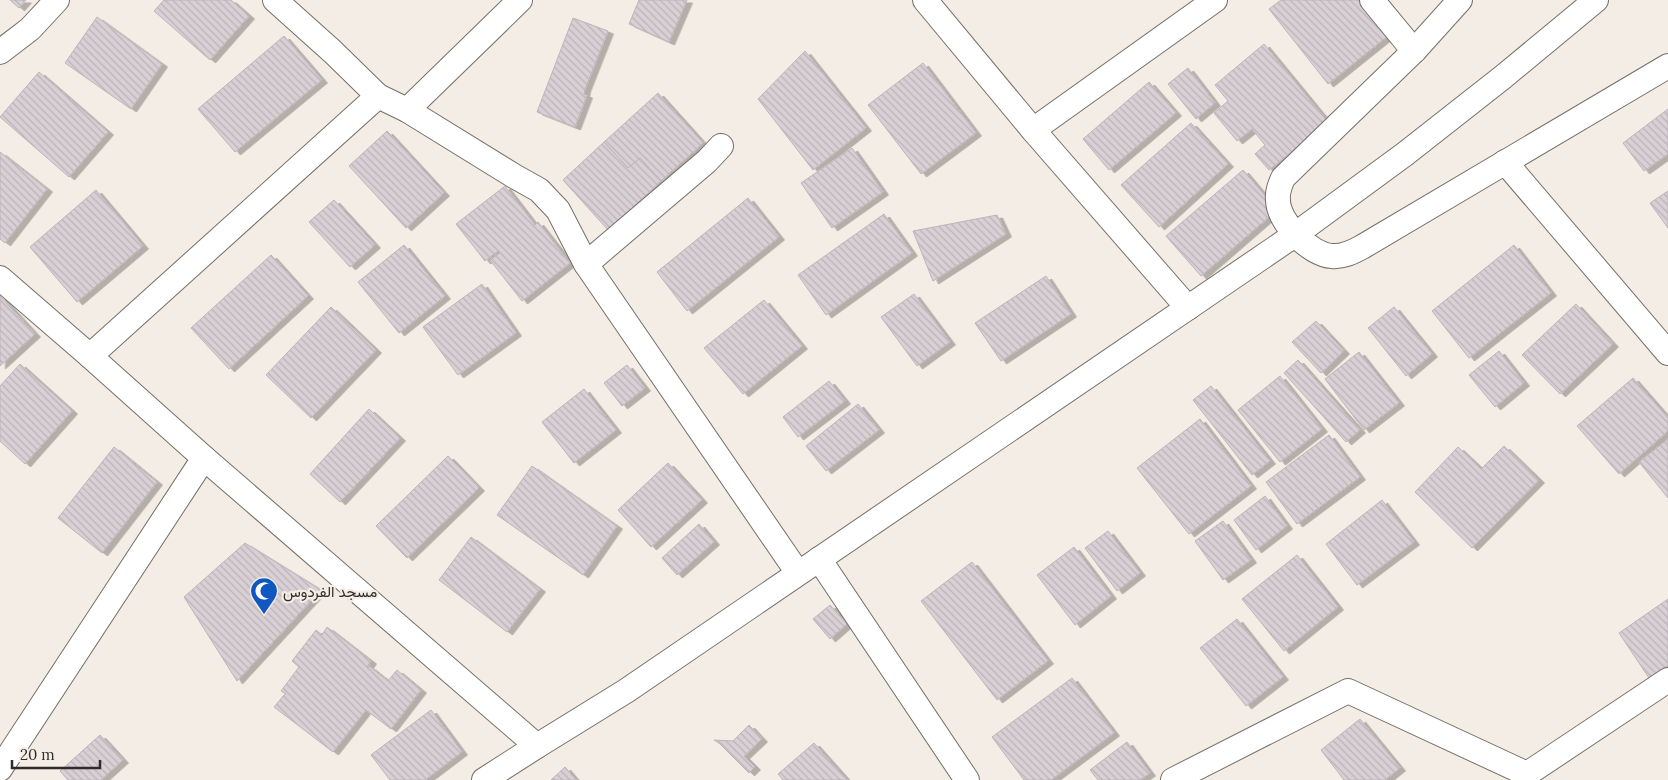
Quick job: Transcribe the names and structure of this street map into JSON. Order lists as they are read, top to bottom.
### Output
{
  "places": {
    "mosque": ["مسجد الفردوس"]
  },
  "scale_bar": "20 m"
}
